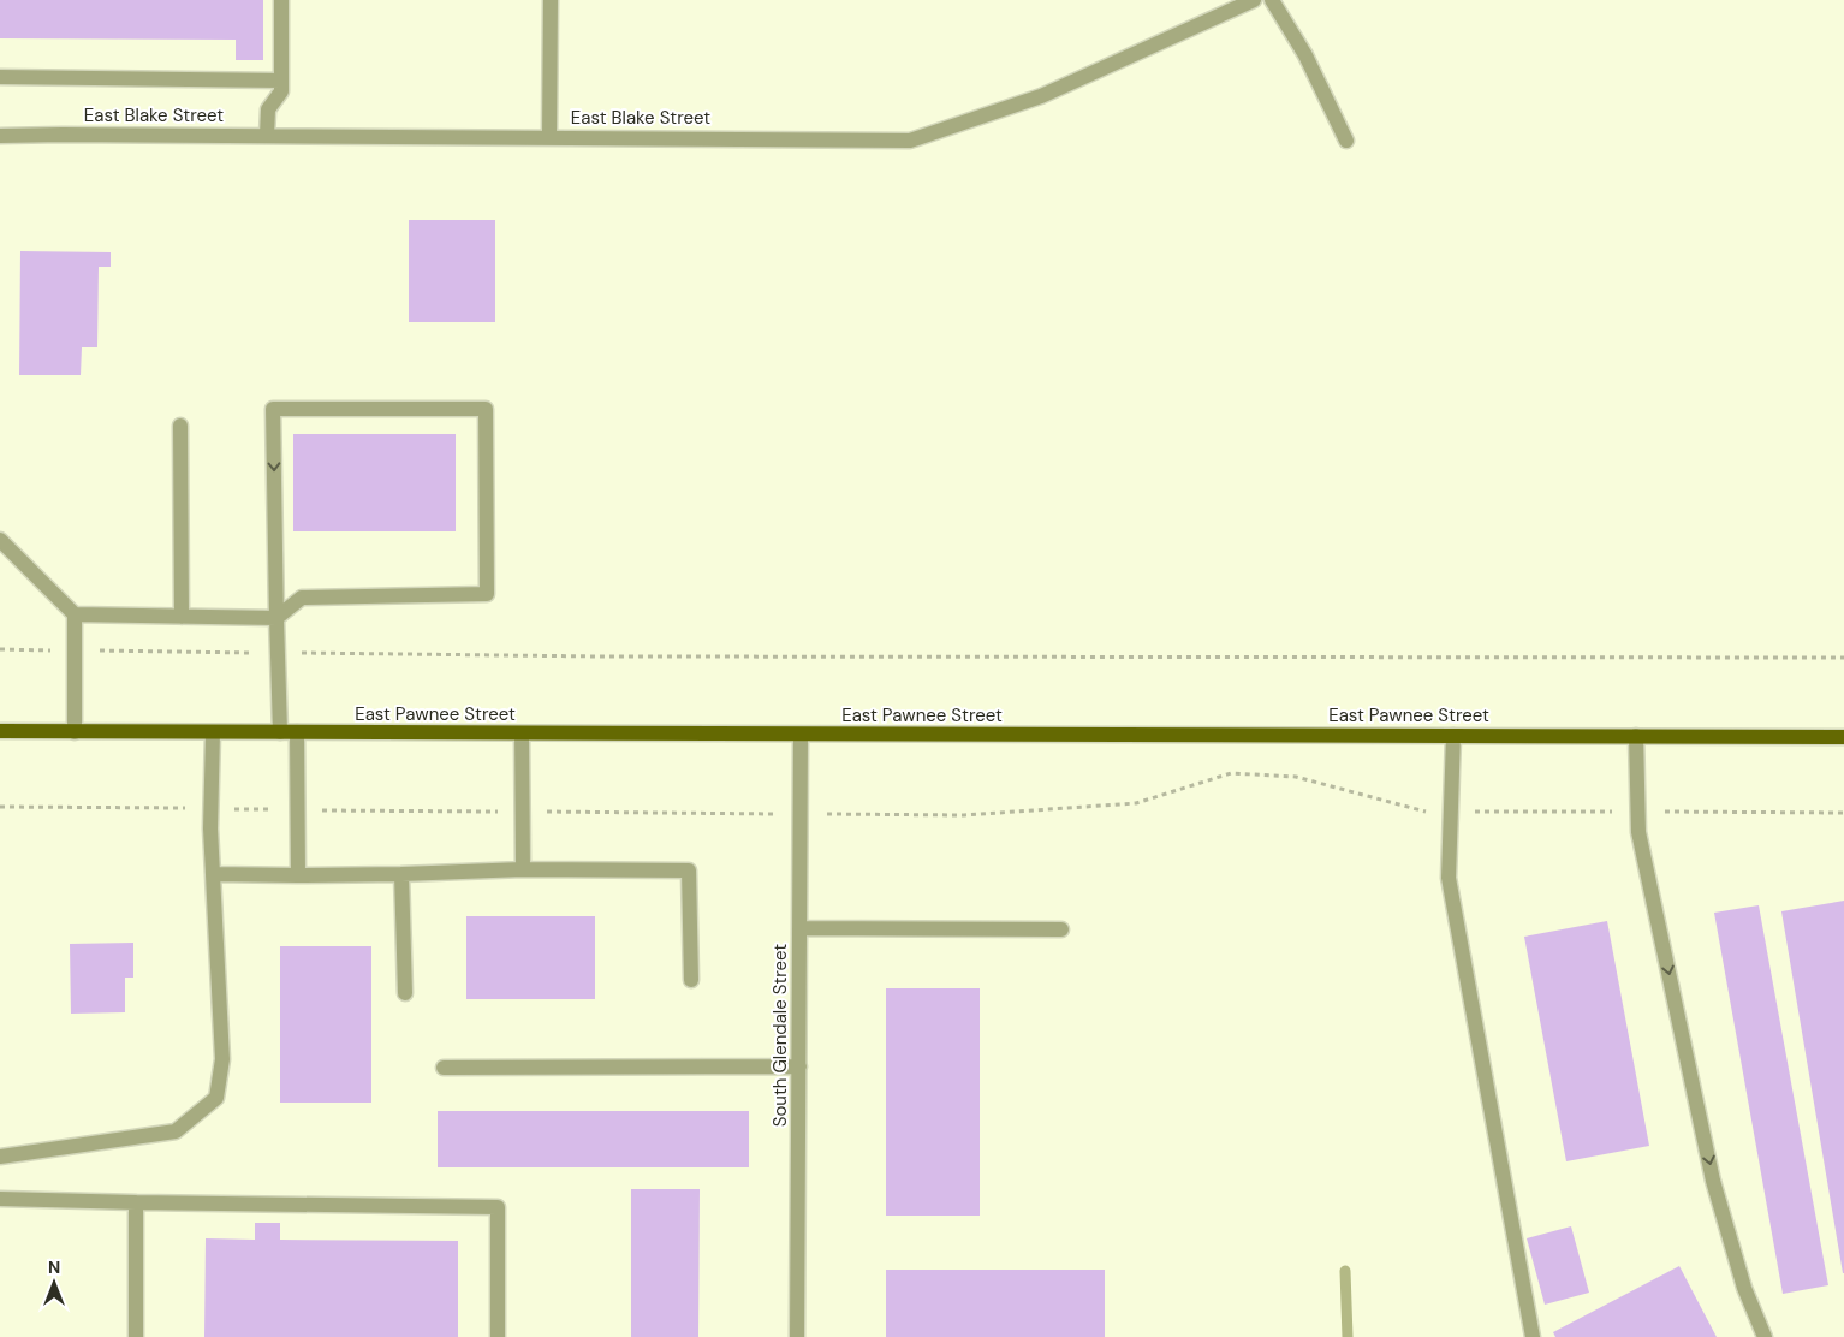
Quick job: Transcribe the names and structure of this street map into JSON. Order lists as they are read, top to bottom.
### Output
{
  "streets": {
    "main road": ["East Pawnee Street"],
    "street": ["East Blake Street", "South Glendale Street"]
  },
  "crossings": [
    ["East Pawnee Street", "South Glendale Street"]
  ],
  "north": "top"
}
